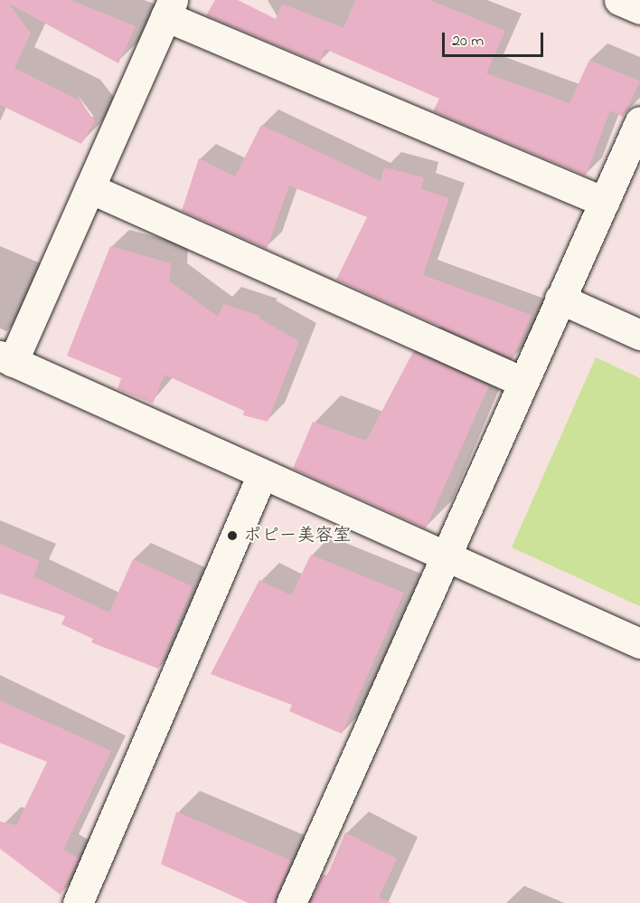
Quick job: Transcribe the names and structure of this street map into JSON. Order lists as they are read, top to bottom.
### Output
{
  "places": ["ポピー美容室"],
  "scale_bar": "20 m"
}
